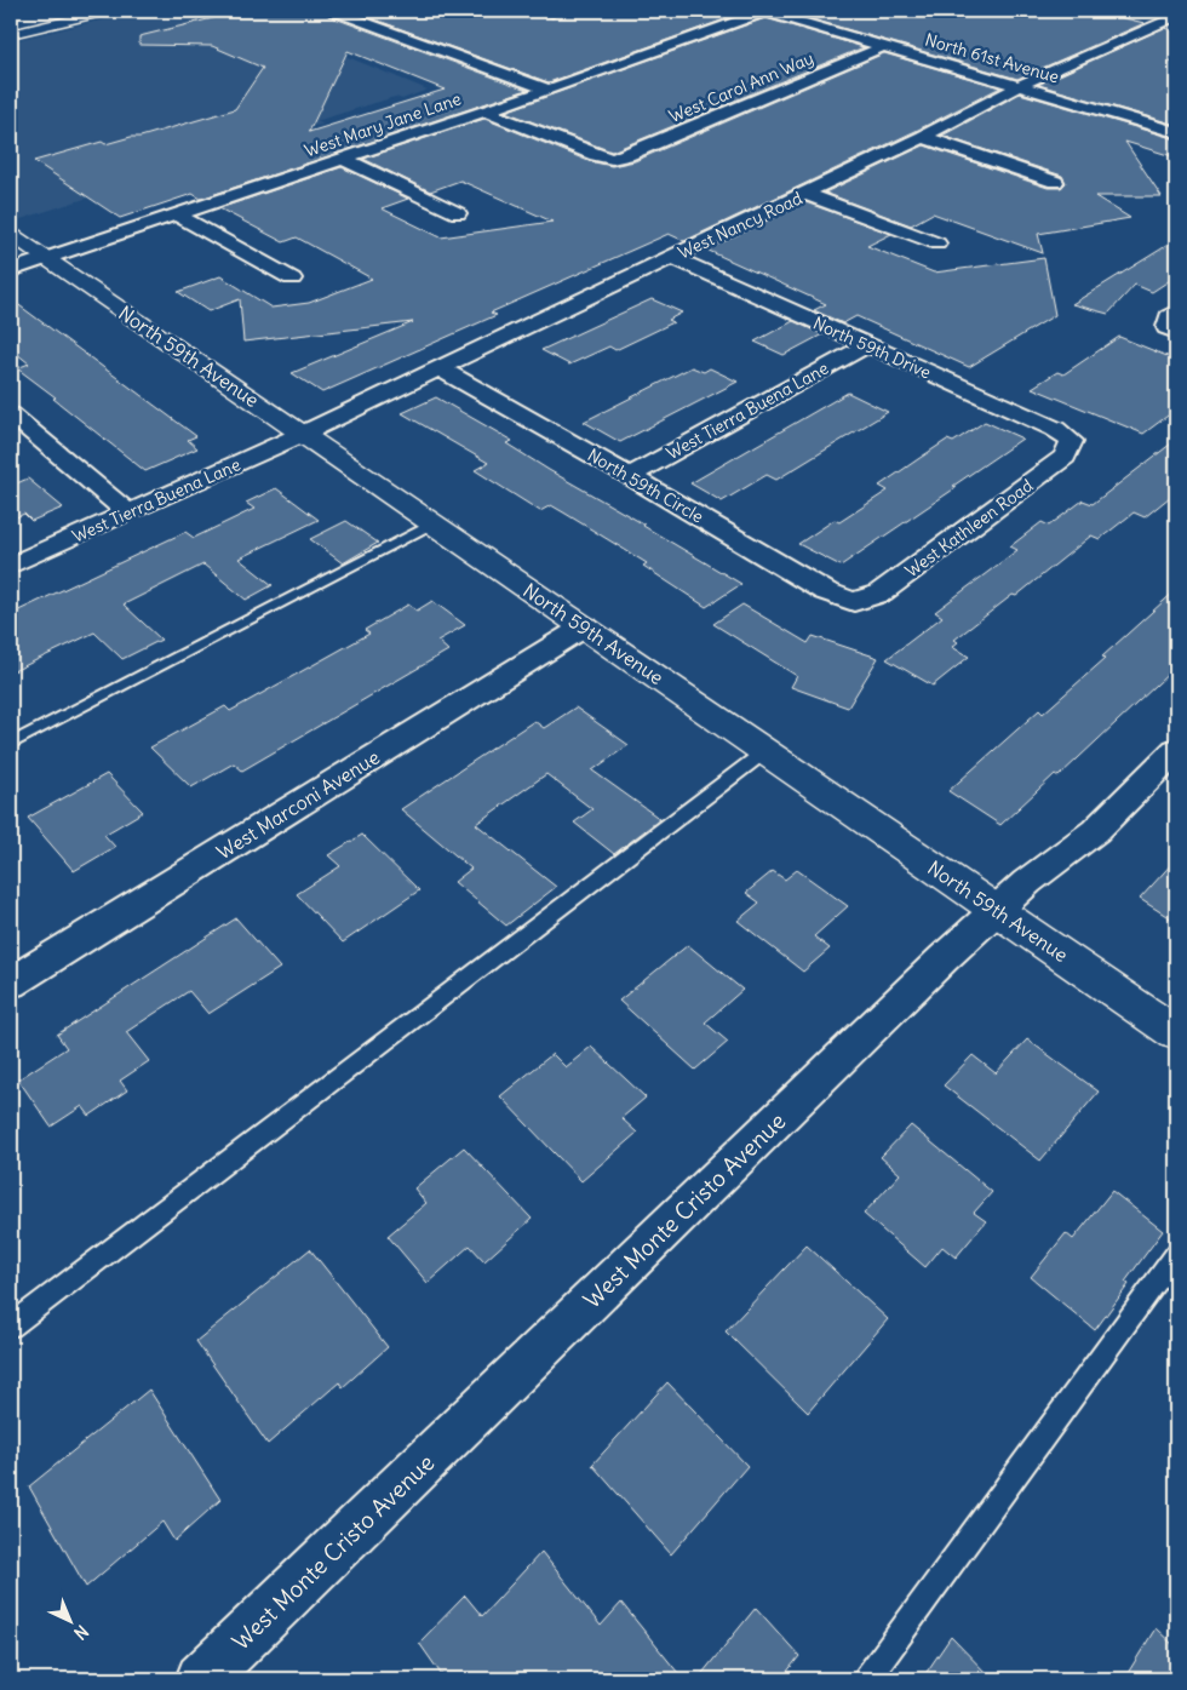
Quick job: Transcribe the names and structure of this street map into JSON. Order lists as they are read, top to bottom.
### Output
{
  "streets": {
    "main road": ["North 59th Avenue"],
    "street": [
      "North 61st Avenue",
      "West Carol Ann Way",
      "West Mary Jane Lane",
      "West Nancy Road",
      "North 59th Drive",
      "West Tierra Buena Lane",
      "North 59th Circle",
      "West Kathleen Road",
      "West Marconi Avenue",
      "West Monte Cristo Avenue"
    ]
  },
  "crossings": [
    ["North 61st Avenue", "West Carol Ann Way"],
    ["North 61st Avenue", "West Mary Jane Lane"],
    ["North 61st Avenue", "West Nancy Road"],
    ["West Carol Ann Way", "West Mary Jane Lane"],
    ["West Mary Jane Lane", "North 59th Avenue"],
    ["West Nancy Road", "North 59th Drive"],
    ["West Nancy Road", "North 59th Avenue"],
    ["West Nancy Road", "West Tierra Buena Lane"],
    ["West Nancy Road", "North 59th Circle"],
    ["North 59th Drive", "West Tierra Buena Lane"],
    ["North 59th Drive", "West Kathleen Road"],
    ["North 59th Avenue", "West Tierra Buena Lane"],
    ["North 59th Avenue", "West Marconi Avenue"],
    ["North 59th Avenue", "West Monte Cristo Avenue"],
    ["West Tierra Buena Lane", "North 59th Circle"],
    ["North 59th Circle", "West Kathleen Road"]
  ],
  "north": "bottom right"
}
